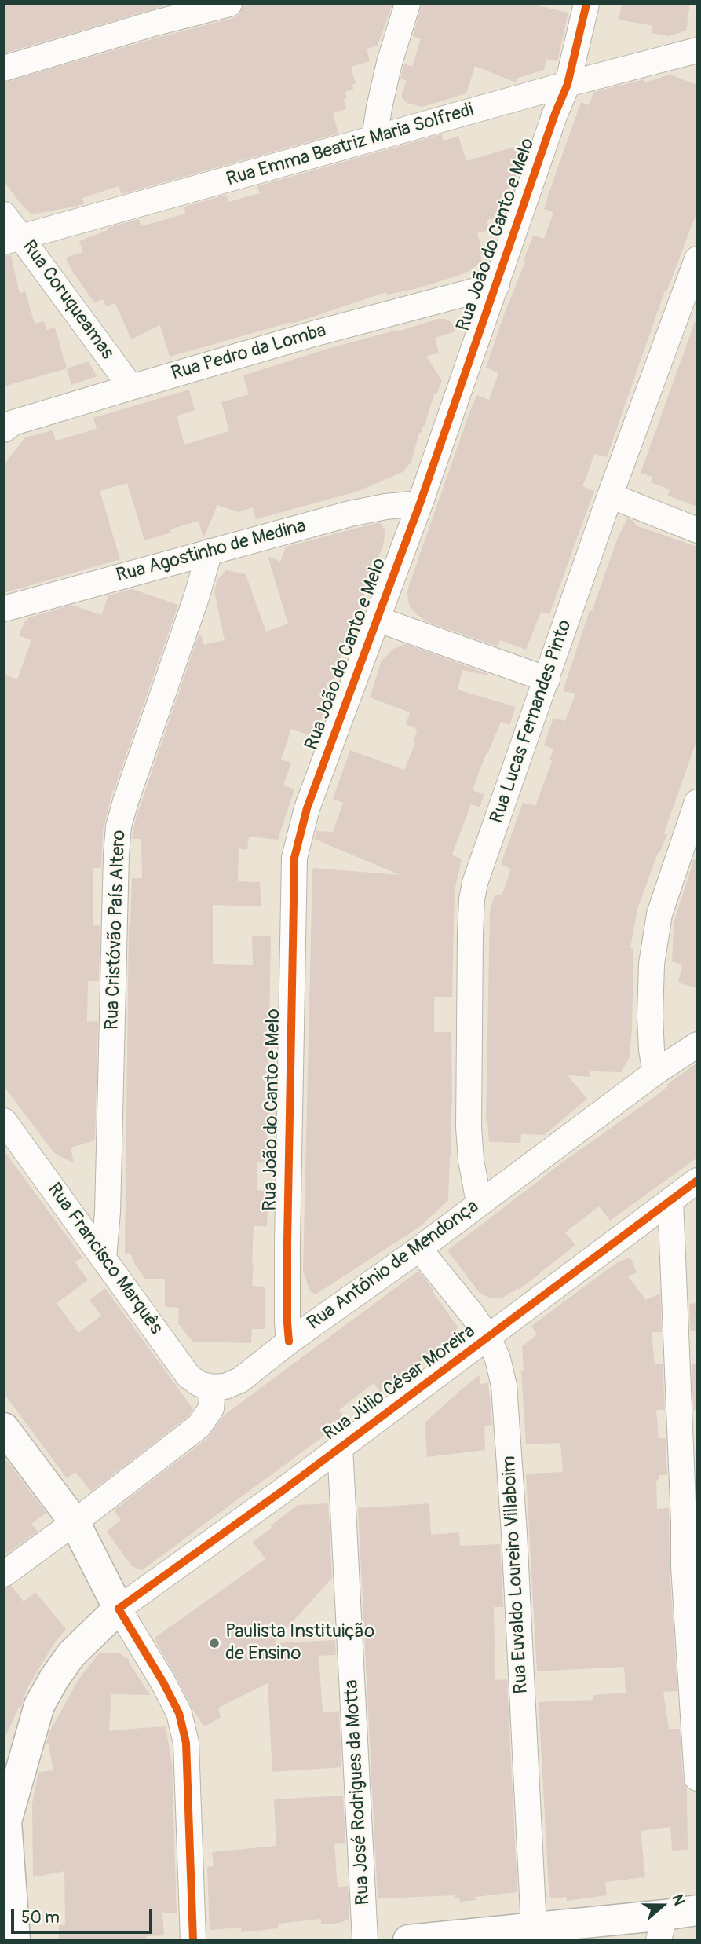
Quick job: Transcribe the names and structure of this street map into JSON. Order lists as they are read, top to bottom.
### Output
{
  "streets": {
    "main road": ["Rua Júlio César Moreira"],
    "street": [
      "Rua Emma Beatriz Maria Solfredi",
      "Rua João do Canto e Melo",
      "Rua Coruqueamas",
      "Rua Pedro da Lomba",
      "Rua Agostinho de Medina",
      "Rua Lucas Fernandes Pinto",
      "Rua Cristóvão País Altero",
      "Rua Francisco Marquês",
      "Rua Antônio de Mendonça",
      "Rua Euvaldo Loureiro Villaboim",
      "Rua José Rodrigues da Motta"
    ]
  },
  "crossings": [
    ["Rua Emma Beatriz Maria Solfredi", "Rua João do Canto e Melo"],
    ["Rua Emma Beatriz Maria Solfredi", "Rua Coruqueamas"],
    ["Rua João do Canto e Melo", "Rua Pedro da Lomba"],
    ["Rua João do Canto e Melo", "Rua Agostinho de Medina"],
    ["Rua João do Canto e Melo", "Rua Antônio de Mendonça"],
    ["Rua Coruqueamas", "Rua Pedro da Lomba"],
    ["Rua Agostinho de Medina", "Rua Cristóvão País Altero"],
    ["Rua Lucas Fernandes Pinto", "Rua Antônio de Mendonça"],
    ["Rua Cristóvão País Altero", "Rua Francisco Marquês"],
    ["Rua Francisco Marquês", "Rua Antônio de Mendonça"],
    ["Rua Antônio de Mendonça", "Rua Euvaldo Loureiro Villaboim"],
    ["Rua Júlio César Moreira", "Rua Euvaldo Loureiro Villaboim"],
    ["Rua Júlio César Moreira", "Rua José Rodrigues da Motta"]
  ],
  "places": ["Paulista Instituição de Ensino"],
  "scale_bar": "50 m",
  "north": "right"
}
